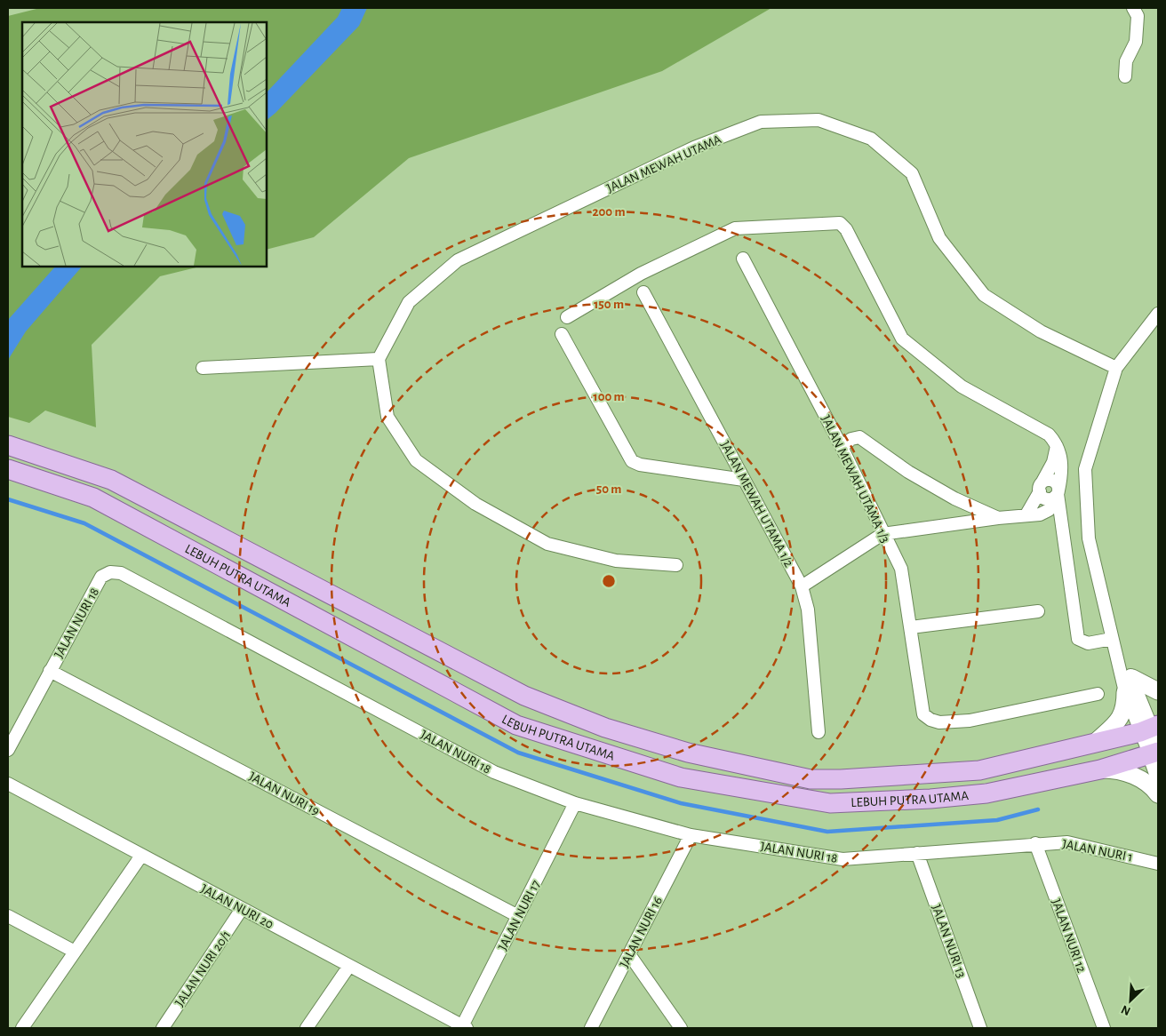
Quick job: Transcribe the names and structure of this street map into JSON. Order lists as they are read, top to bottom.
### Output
{
  "streets": {
    "main road": ["LEBUH PUTRA UTAMA"],
    "street": [
      "JALAN MEWAH UTAMA",
      "JALAN MEWAH UTAMA 1/3",
      "JALAN MEWAH UTAMA 1/2",
      "JALAN NURI 18",
      "JALAN NURI 19",
      "JALAN NURI 1",
      "JALAN NURI 20",
      "JALAN NURI 17",
      "JALAN NURI 16",
      "JALAN NURI 12",
      "JALAN NURI 13",
      "JALAN NURI 20/1"
    ]
  },
  "crossings": [
    ["JALAN NURI 18", "JALAN NURI 19"],
    ["JALAN NURI 18", "JALAN NURI 1"],
    ["JALAN NURI 18", "JALAN NURI 17"],
    ["JALAN NURI 18", "JALAN NURI 16"],
    ["JALAN NURI 18", "JALAN NURI 12"],
    ["JALAN NURI 18", "JALAN NURI 13"],
    ["JALAN NURI 19", "JALAN NURI 17"],
    ["JALAN NURI 1", "JALAN NURI 12"],
    ["JALAN NURI 20", "JALAN NURI 17"],
    ["JALAN NURI 20", "JALAN NURI 20/1"]
  ],
  "north": "bottom left",
  "rings": [
    "200 m",
    "150 m",
    "100 m",
    "50 m"
  ]
}
